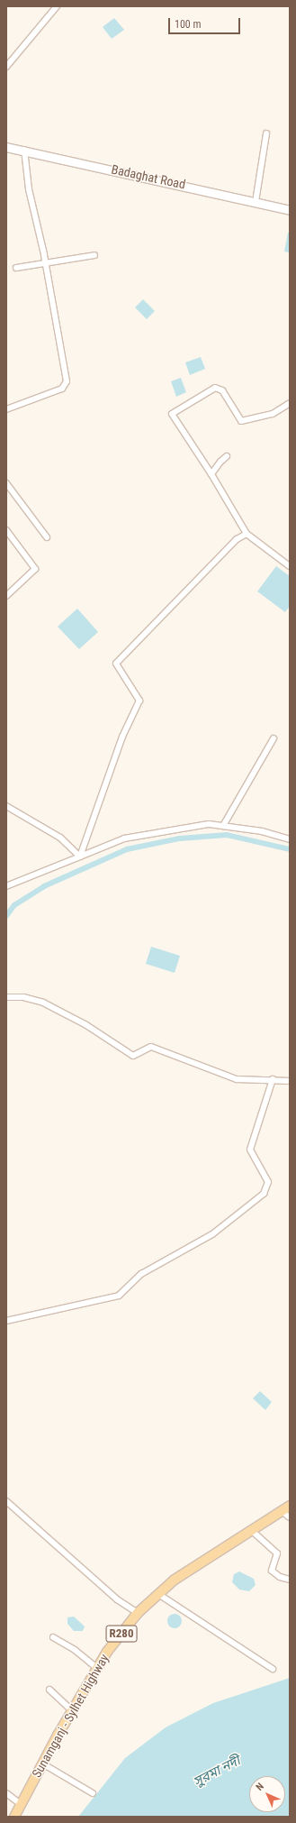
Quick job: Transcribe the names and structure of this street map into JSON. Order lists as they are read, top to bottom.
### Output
{
  "streets": {
    "main road": ["Badaghat Road", "R280", "Sunamganj - Sylhet Highway"]
  },
  "water": ["সুরমা নদী"],
  "scale_bar": "100 m",
  "north": "top left"
}
